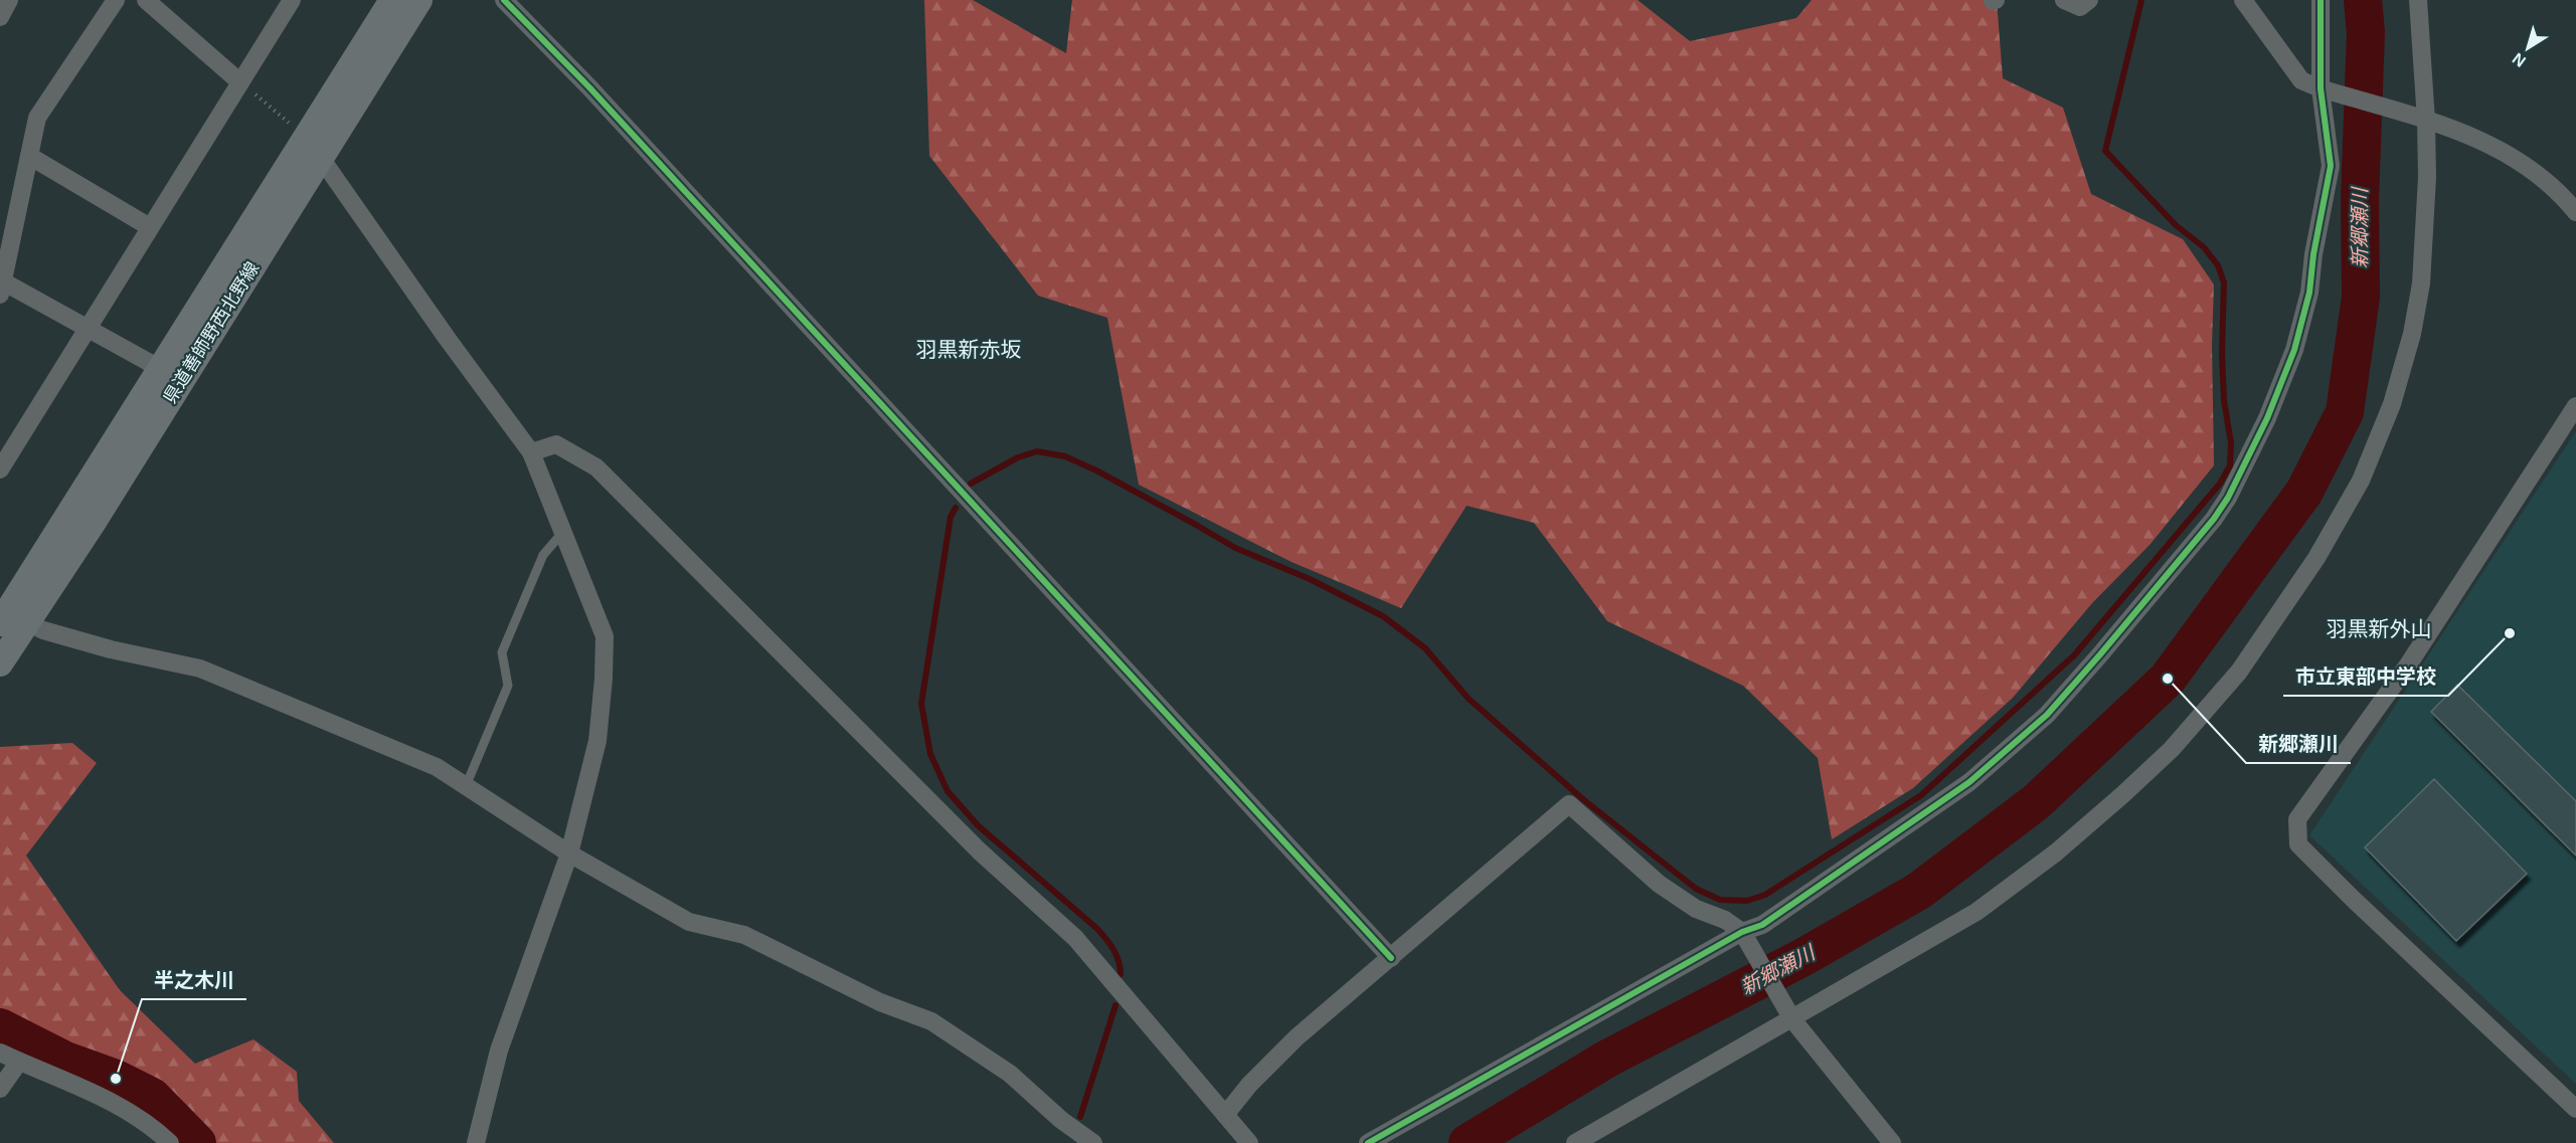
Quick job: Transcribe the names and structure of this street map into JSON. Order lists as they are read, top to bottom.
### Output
{
  "streets": {
    "main road": ["県道善師野西北野線"]
  },
  "districts": ["羽黒新赤坂", "羽黒新外山"],
  "water": ["新郷瀬川"],
  "places": ["市立東部中学校", "新郷瀬川", "半之木川"],
  "north": "bottom left"
}
